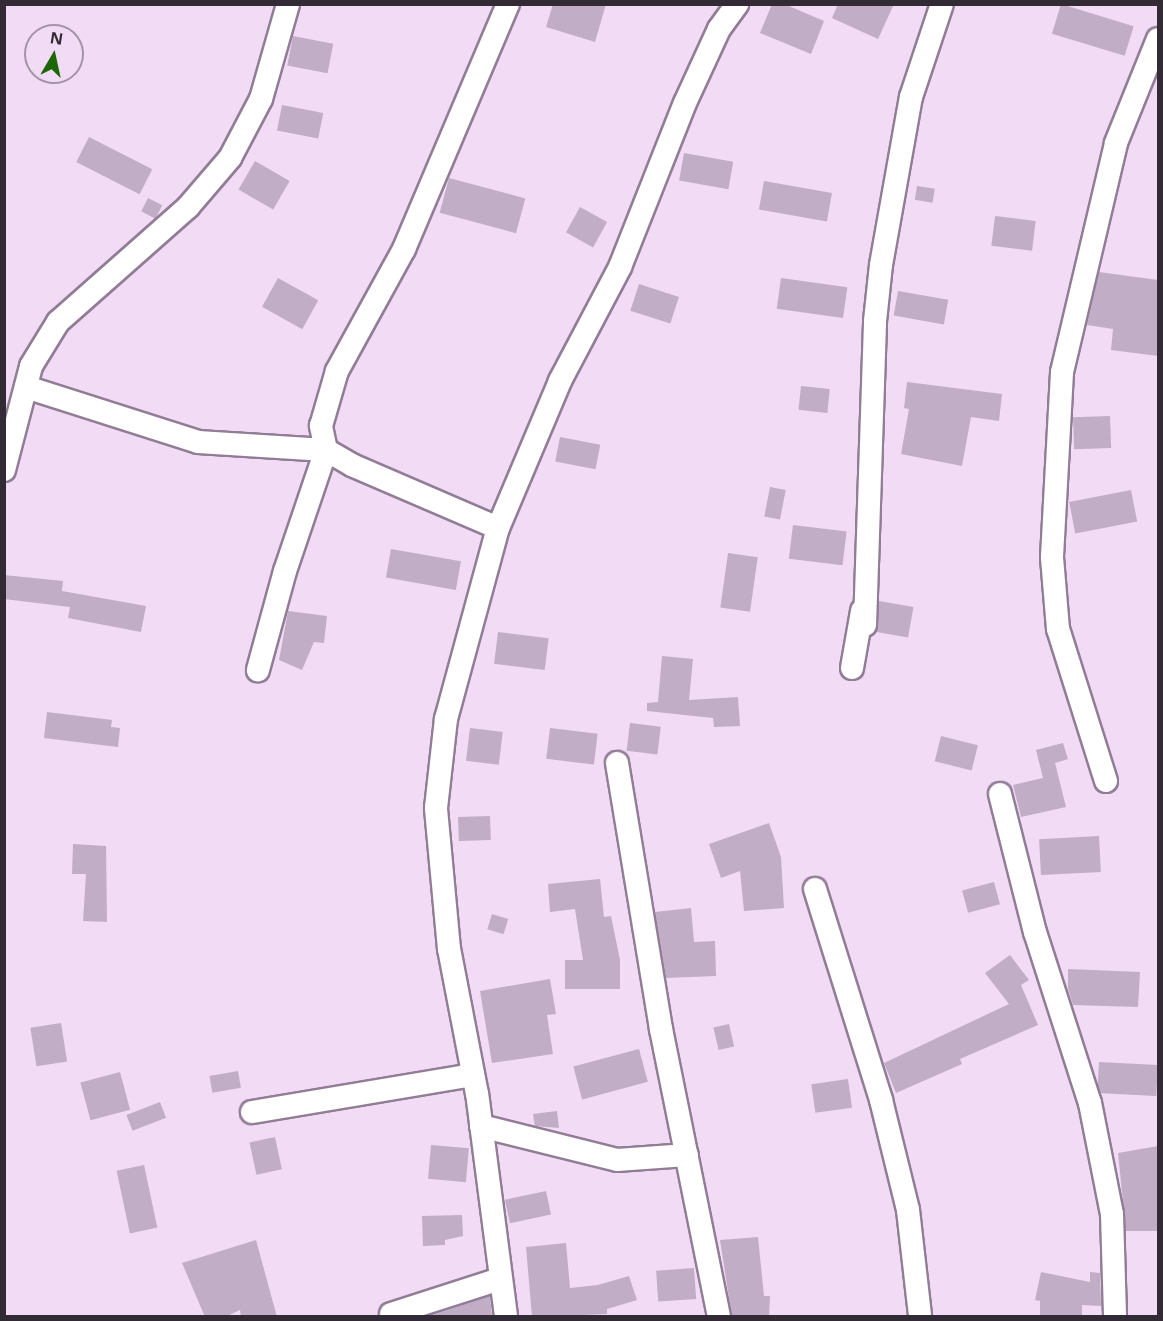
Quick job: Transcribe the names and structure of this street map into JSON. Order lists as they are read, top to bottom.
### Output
{
  "north": "top"
}
